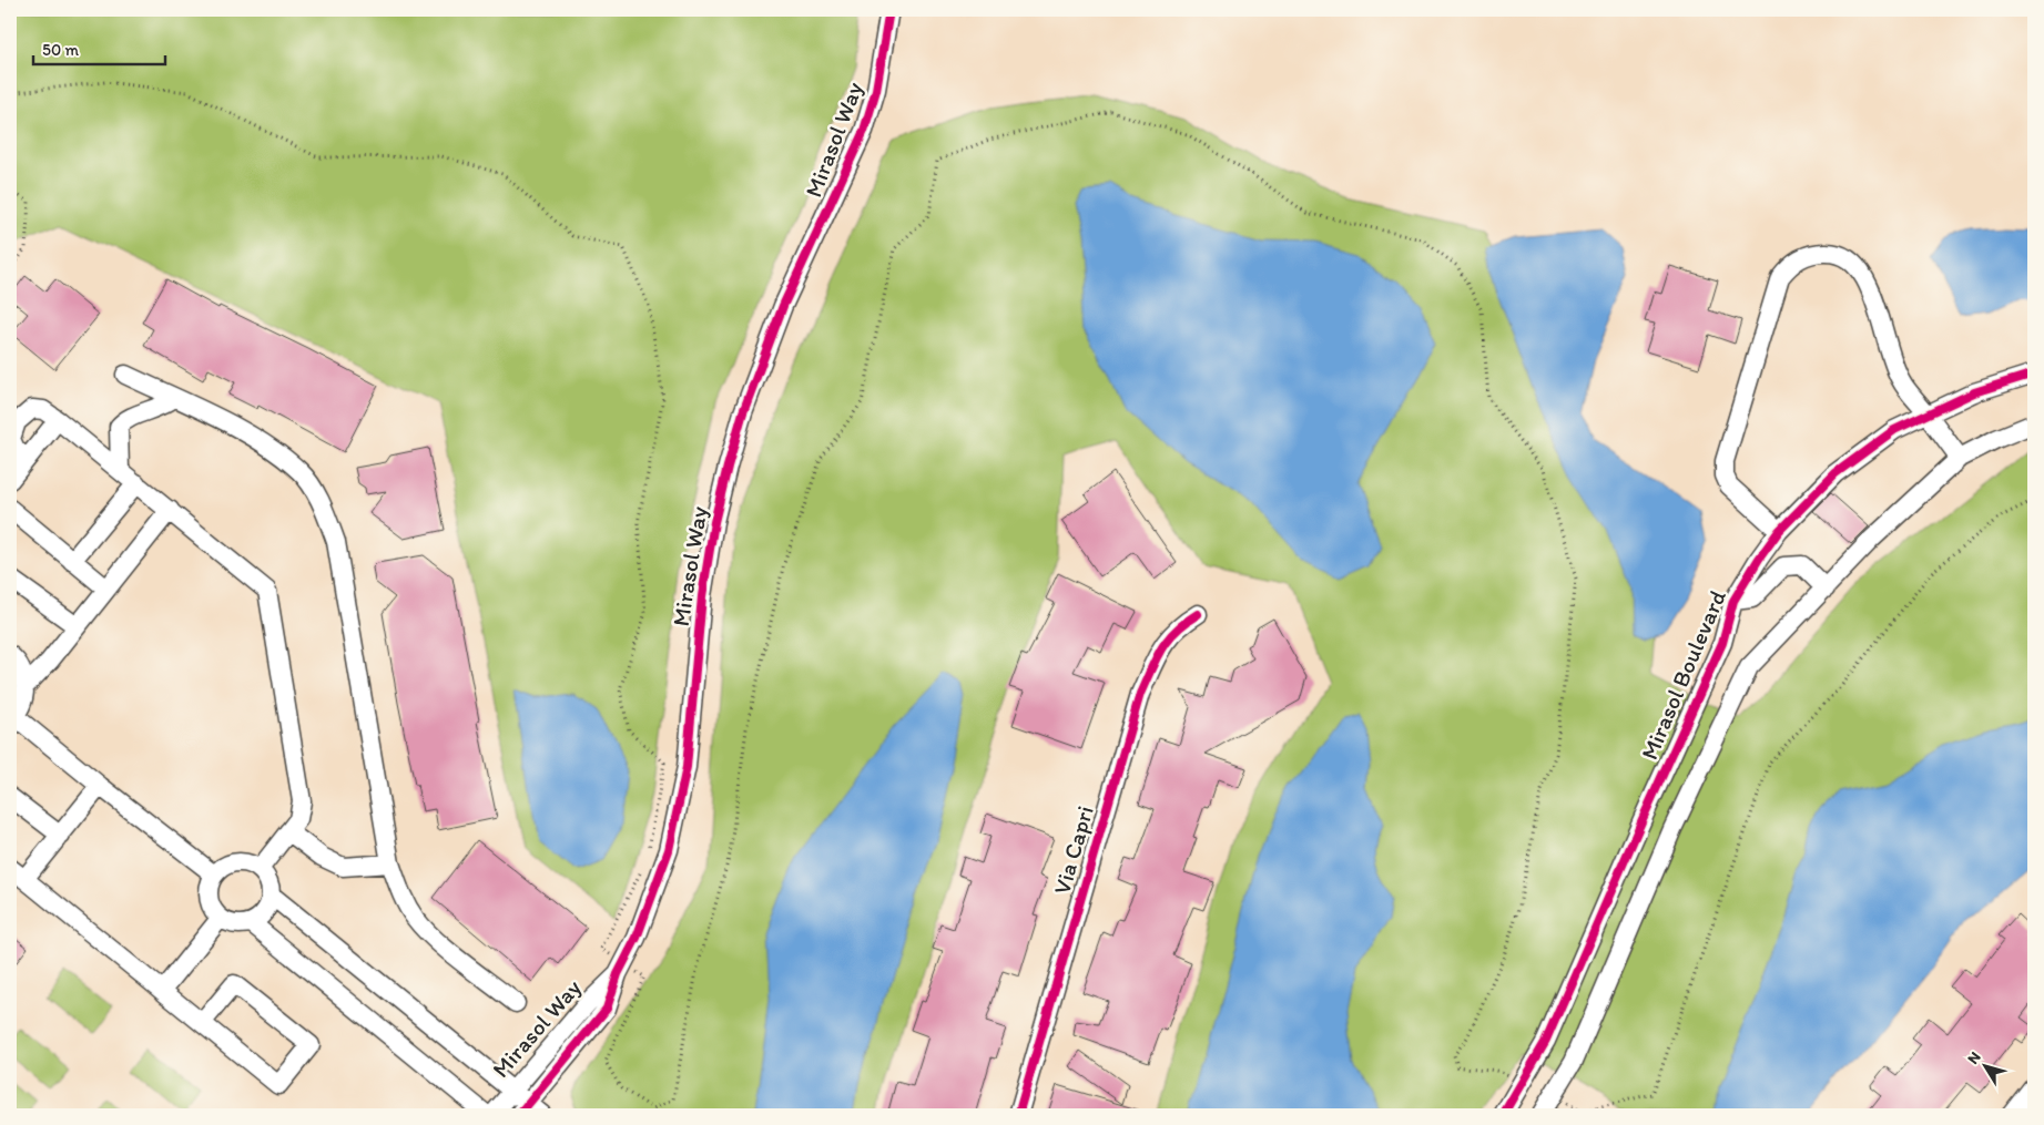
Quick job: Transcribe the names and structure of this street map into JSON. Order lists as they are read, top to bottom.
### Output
{
  "streets": {
    "street": ["Mirasol Way", "Mirasol Boulevard", "Via Capri"]
  },
  "scale_bar": "50 m",
  "north": "top left"
}
